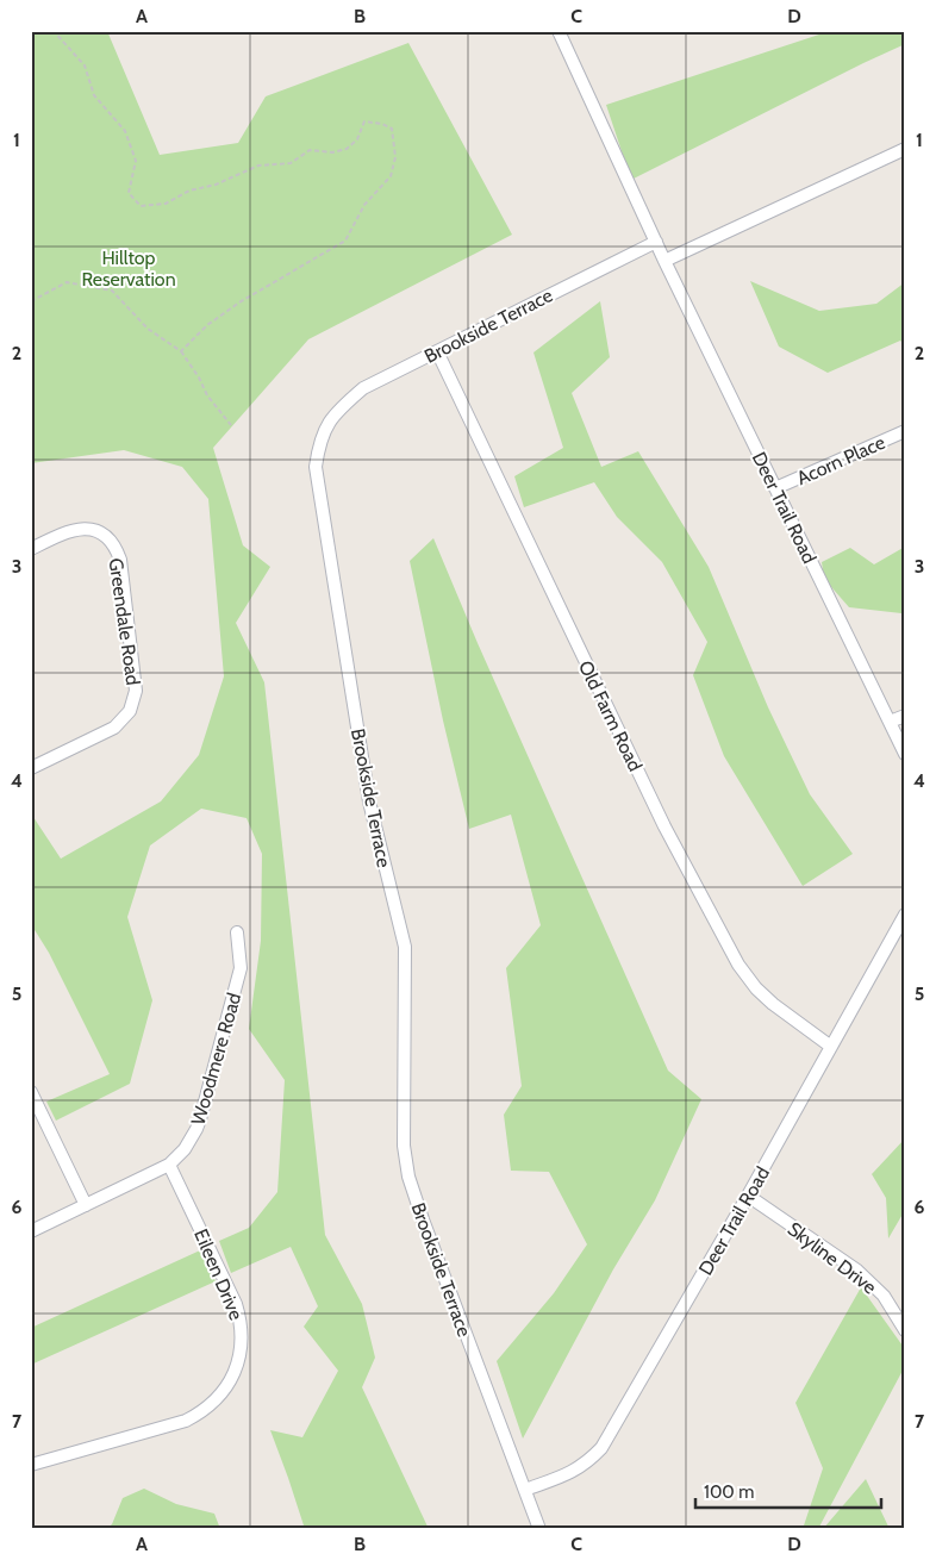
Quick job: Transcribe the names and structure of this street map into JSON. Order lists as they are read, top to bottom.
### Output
{
  "streets": {
    "street": [
      "Brookside Terrace",
      "Acorn Place",
      "Deer Trail Road",
      "Greendale Road",
      "Old Farm Road",
      "Woodmere Road",
      "Skyline Drive",
      "Eileen Drive"
    ]
  },
  "crossings": [
    ["Brookside Terrace", "Deer Trail Road"],
    ["Brookside Terrace", "Old Farm Road"],
    ["Acorn Place", "Deer Trail Road"],
    ["Deer Trail Road", "Old Farm Road"],
    ["Deer Trail Road", "Skyline Drive"],
    ["Woodmere Road", "Eileen Drive"]
  ],
  "parks": ["Hilltop Reservation"],
  "scale_bar": "100 m",
  "grid": {
    "columns": [
      "A",
      "B",
      "C",
      "D"
    ],
    "rows": [
      "1",
      "2",
      "3",
      "4",
      "5",
      "6",
      "7"
    ]
  }
}
